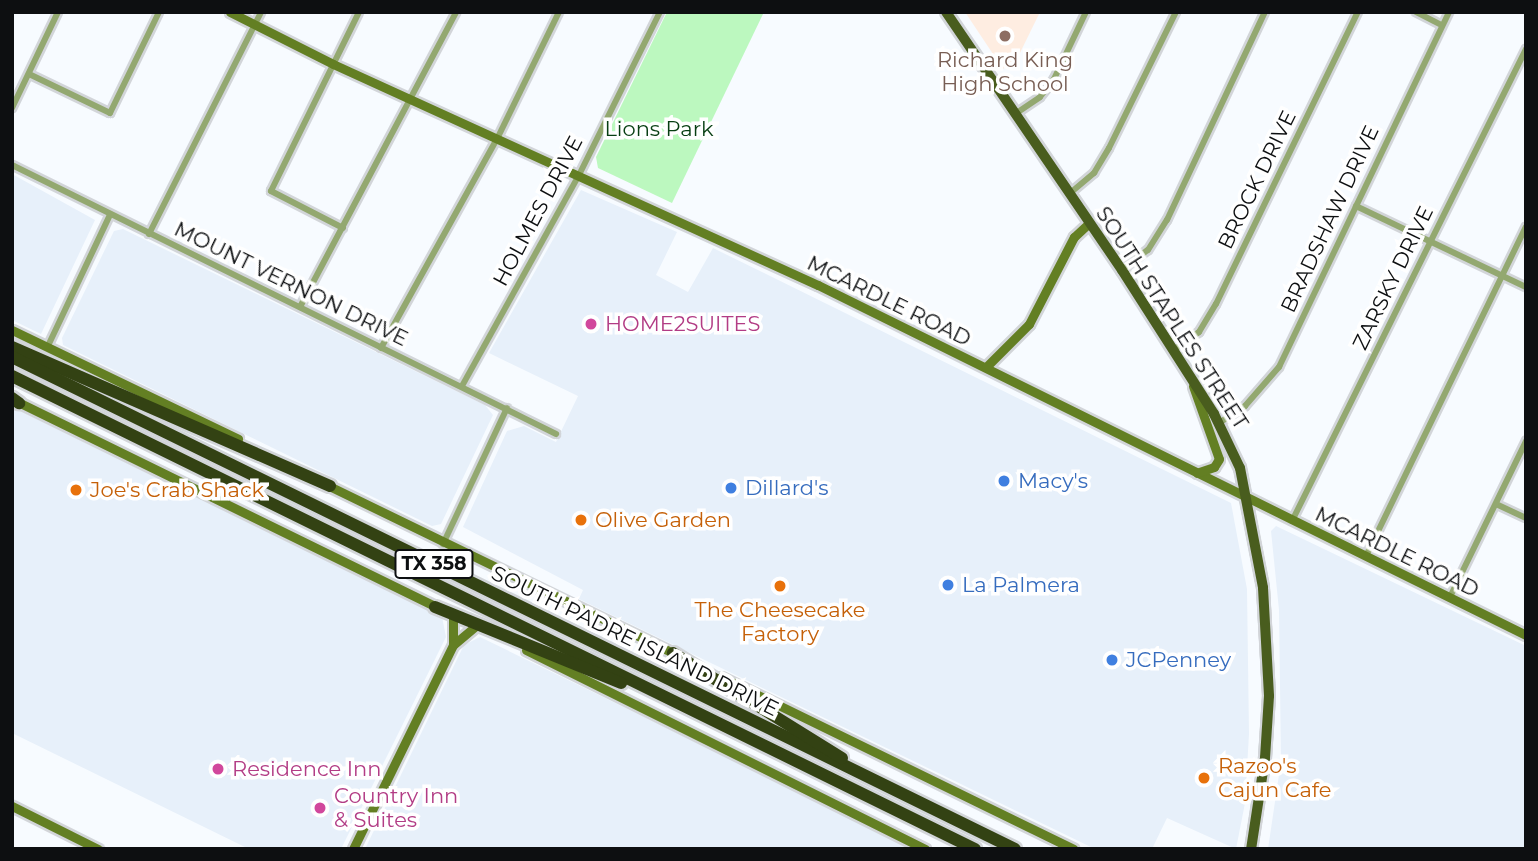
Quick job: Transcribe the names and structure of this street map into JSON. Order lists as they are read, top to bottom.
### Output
{
  "streets": {
    "highway": ["TX 358", "SOUTH PADRE ISLAND DRIVE"],
    "main road": ["MCARDLE ROAD", "SOUTH STAPLES STREET"],
    "street": [
      "BROCK DRIVE",
      "HOLMES DRIVE",
      "BRADSHAW DRIVE",
      "ZARSKY DRIVE",
      "MOUNT VERNON DRIVE"
    ]
  },
  "crossings": [
    ["BROCK DRIVE", "SOUTH STAPLES STREET"],
    ["HOLMES DRIVE", "MOUNT VERNON DRIVE"],
    ["HOLMES DRIVE", "MCARDLE ROAD"],
    ["BRADSHAW DRIVE", "SOUTH STAPLES STREET"],
    ["ZARSKY DRIVE", "MCARDLE ROAD"],
    ["MCARDLE ROAD", "SOUTH STAPLES STREET"]
  ],
  "parks": ["Lions Park"],
  "places": [
    "Richard King High School",
    "HOME2SUITES",
    "Macy's",
    "Dillard's",
    "Joe's Crab Shack",
    "Olive Garden",
    "La Palmera",
    "The Cheesecake Factory",
    "JCPenney",
    "Residence Inn",
    "Razoo's Cajun Cafe",
    "Country Inn & Suites"
  ]
}
